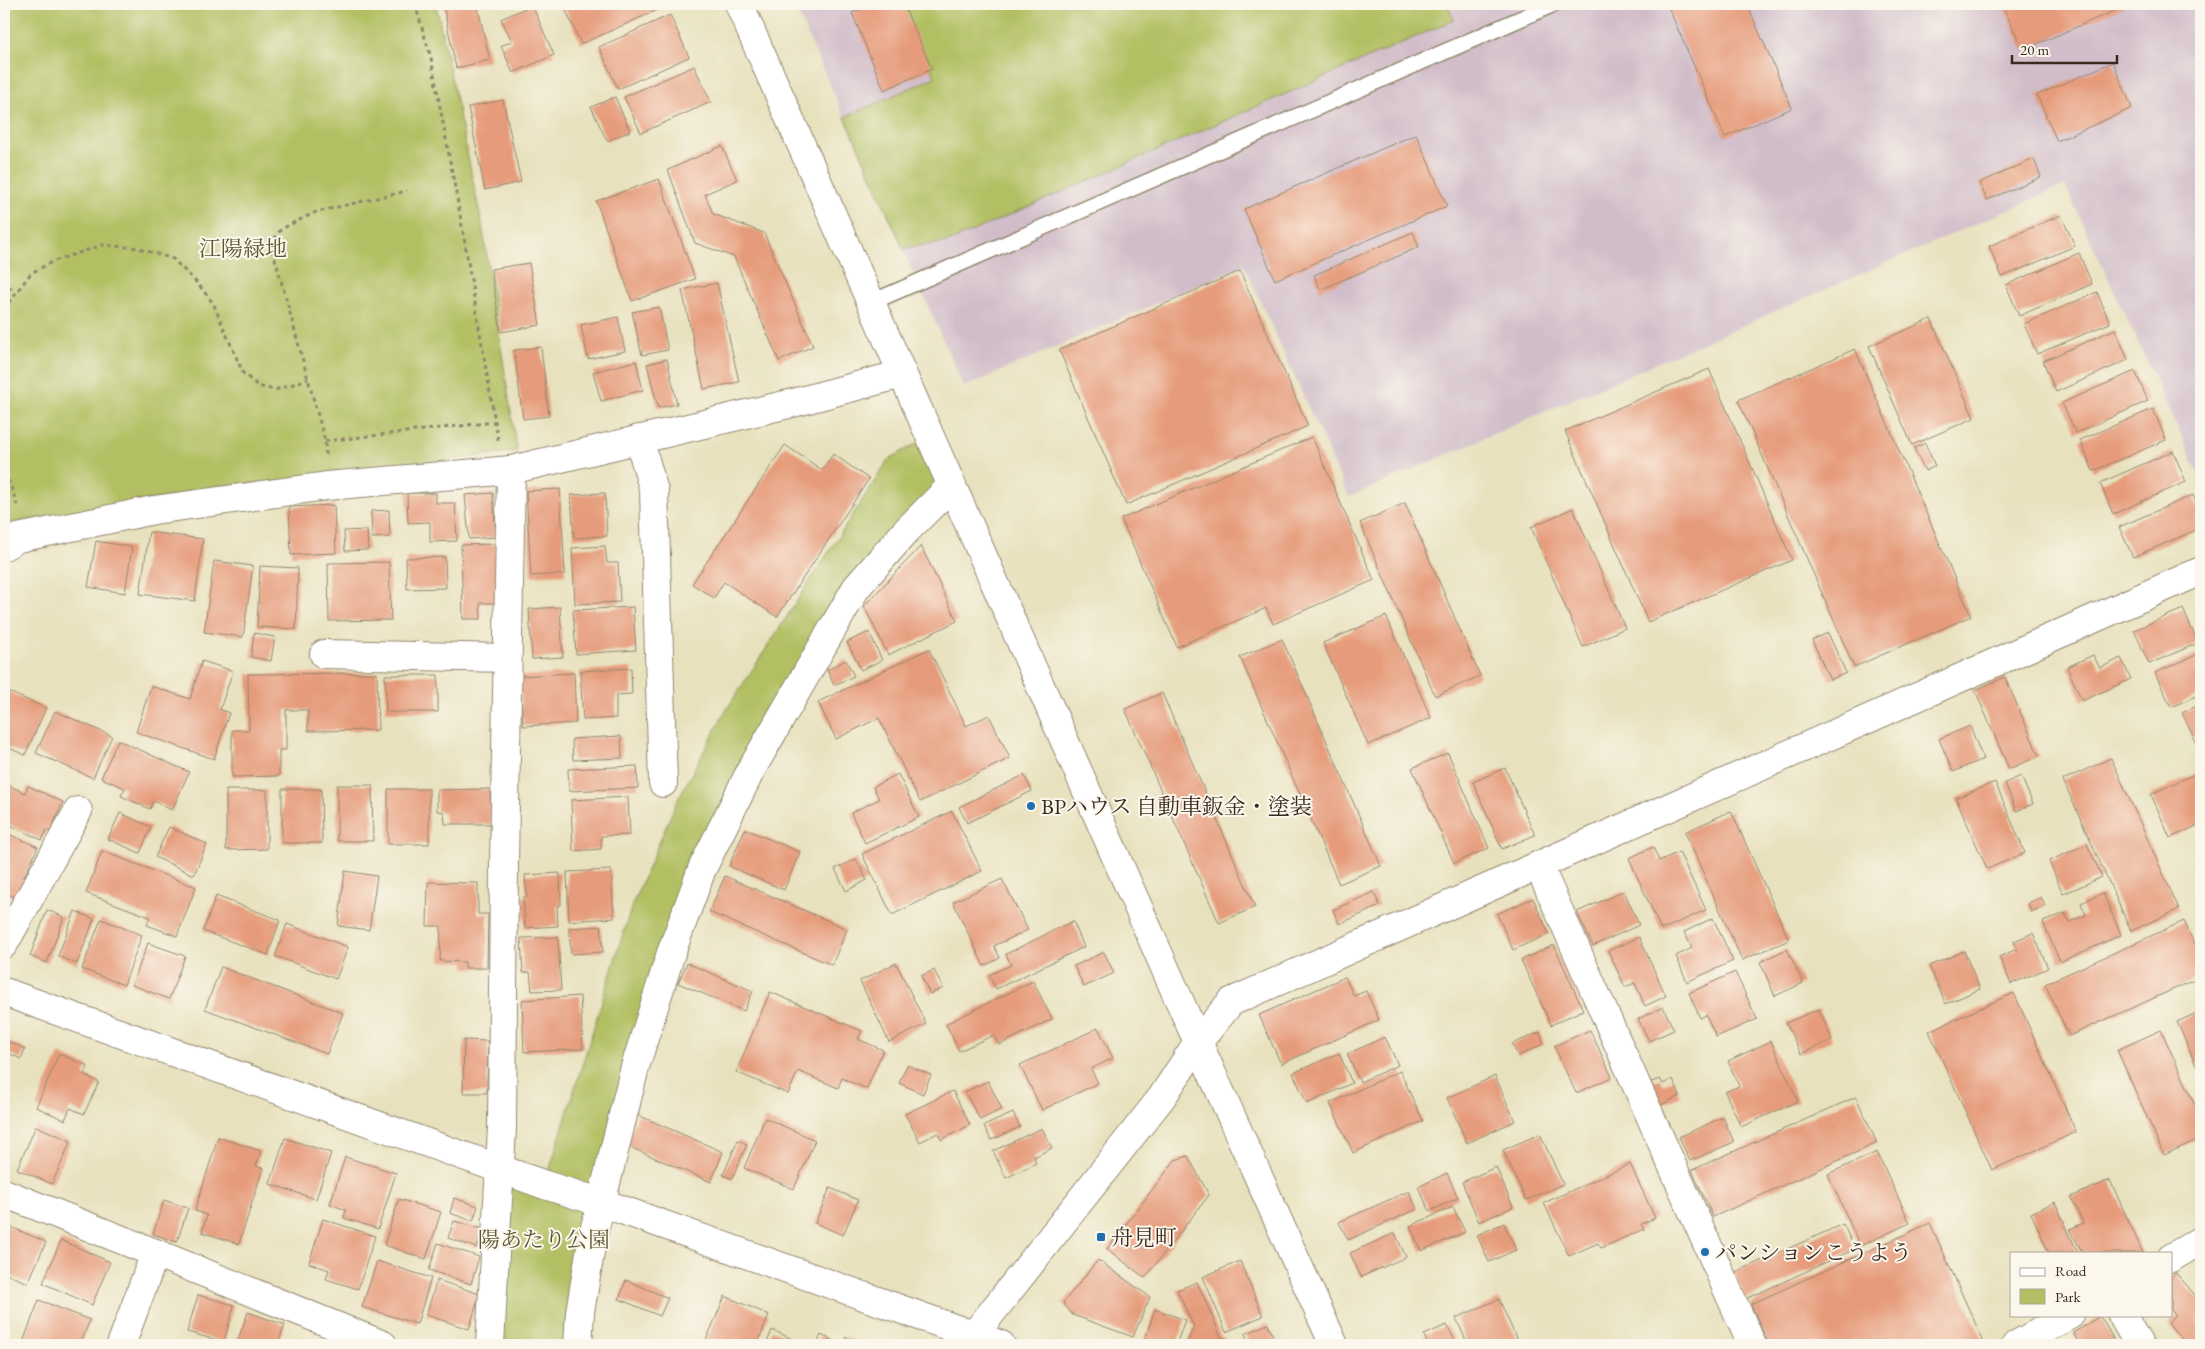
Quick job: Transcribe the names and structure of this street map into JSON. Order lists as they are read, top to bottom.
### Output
{
  "parks": ["江陽緑地", "陽あたり公園"],
  "places": {
    "other": ["BPハウス 自動車鈑金・塗装", "パンションこうよう"],
    "transit": ["舟見町"]
  },
  "legend": ["Road", "Park"],
  "scale_bar": "20 m"
}
